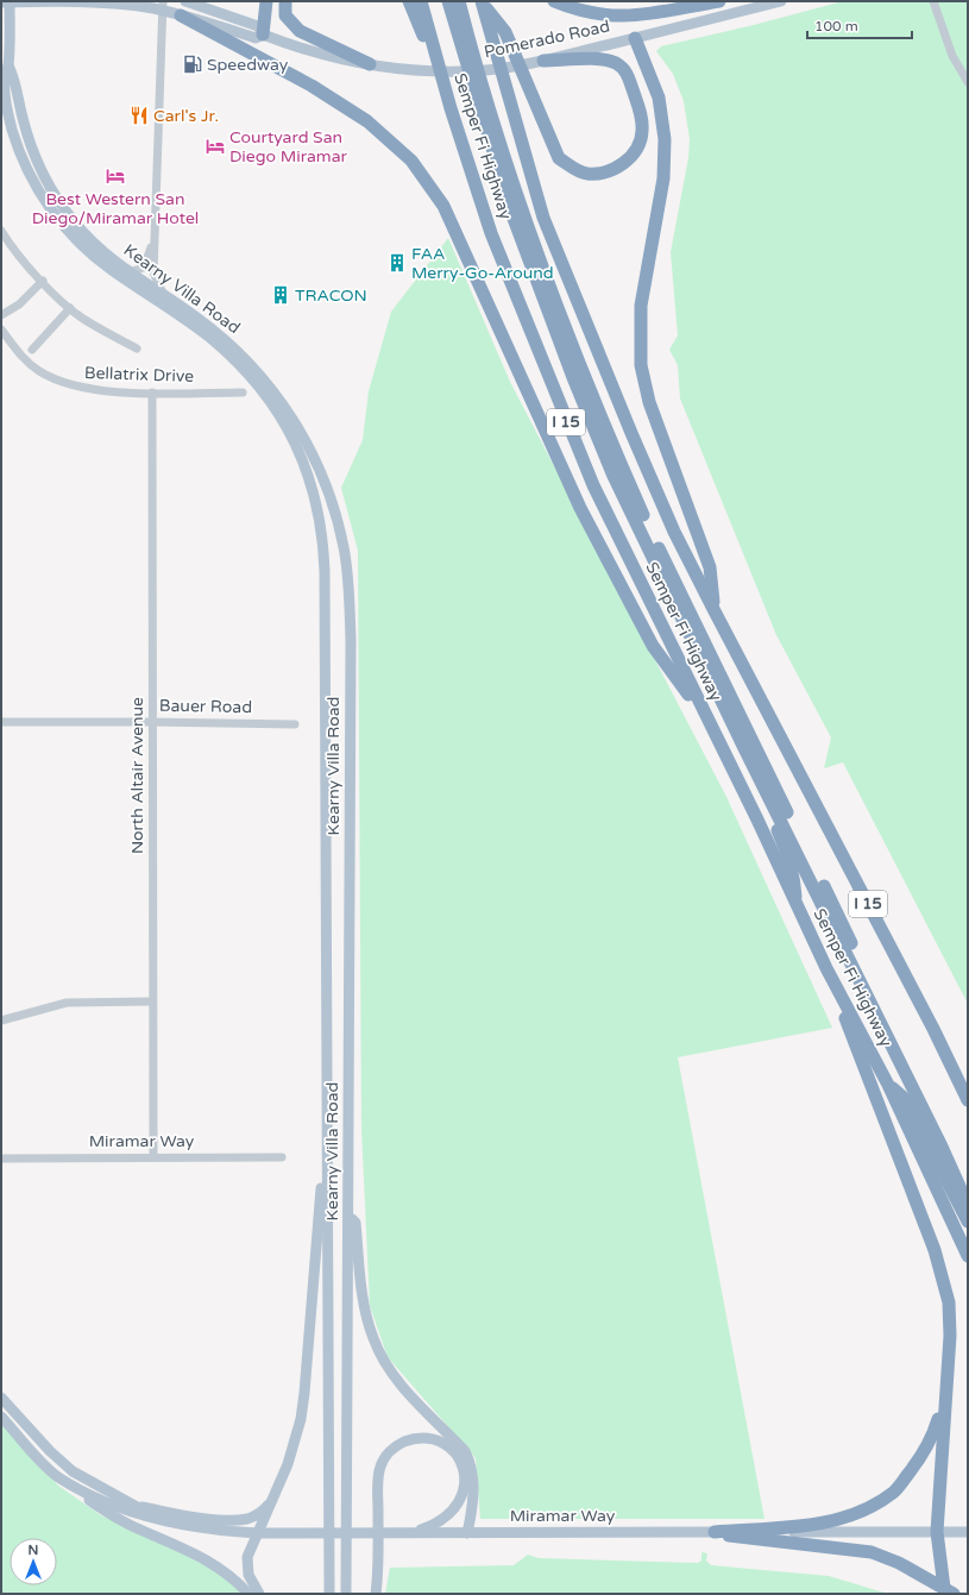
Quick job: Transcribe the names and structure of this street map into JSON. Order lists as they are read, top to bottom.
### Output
{
  "streets": {
    "highway": ["Semper Fi Highway", "I 15"],
    "main road": ["Pomerado Road", "Kearny Villa Road", "Miramar Way"],
    "street": ["Bellatrix Drive", "Bauer Road", "North Altair Avenue"]
  },
  "crossings": [
    ["Bellatrix Drive", "North Altair Avenue"],
    ["Bauer Road", "North Altair Avenue"],
    ["North Altair Avenue", "Miramar Way"]
  ],
  "places": {
    "fuel station": ["Speedway"],
    "restaurant": ["Carl's Jr."],
    "hotel": ["Courtyard San Diego Miramar", "Best Western San Diego/Miramar Hotel"],
    "building": ["FAA Merry-Go-Around", "TRACON"]
  },
  "scale_bar": "100 m",
  "north": "top"
}
